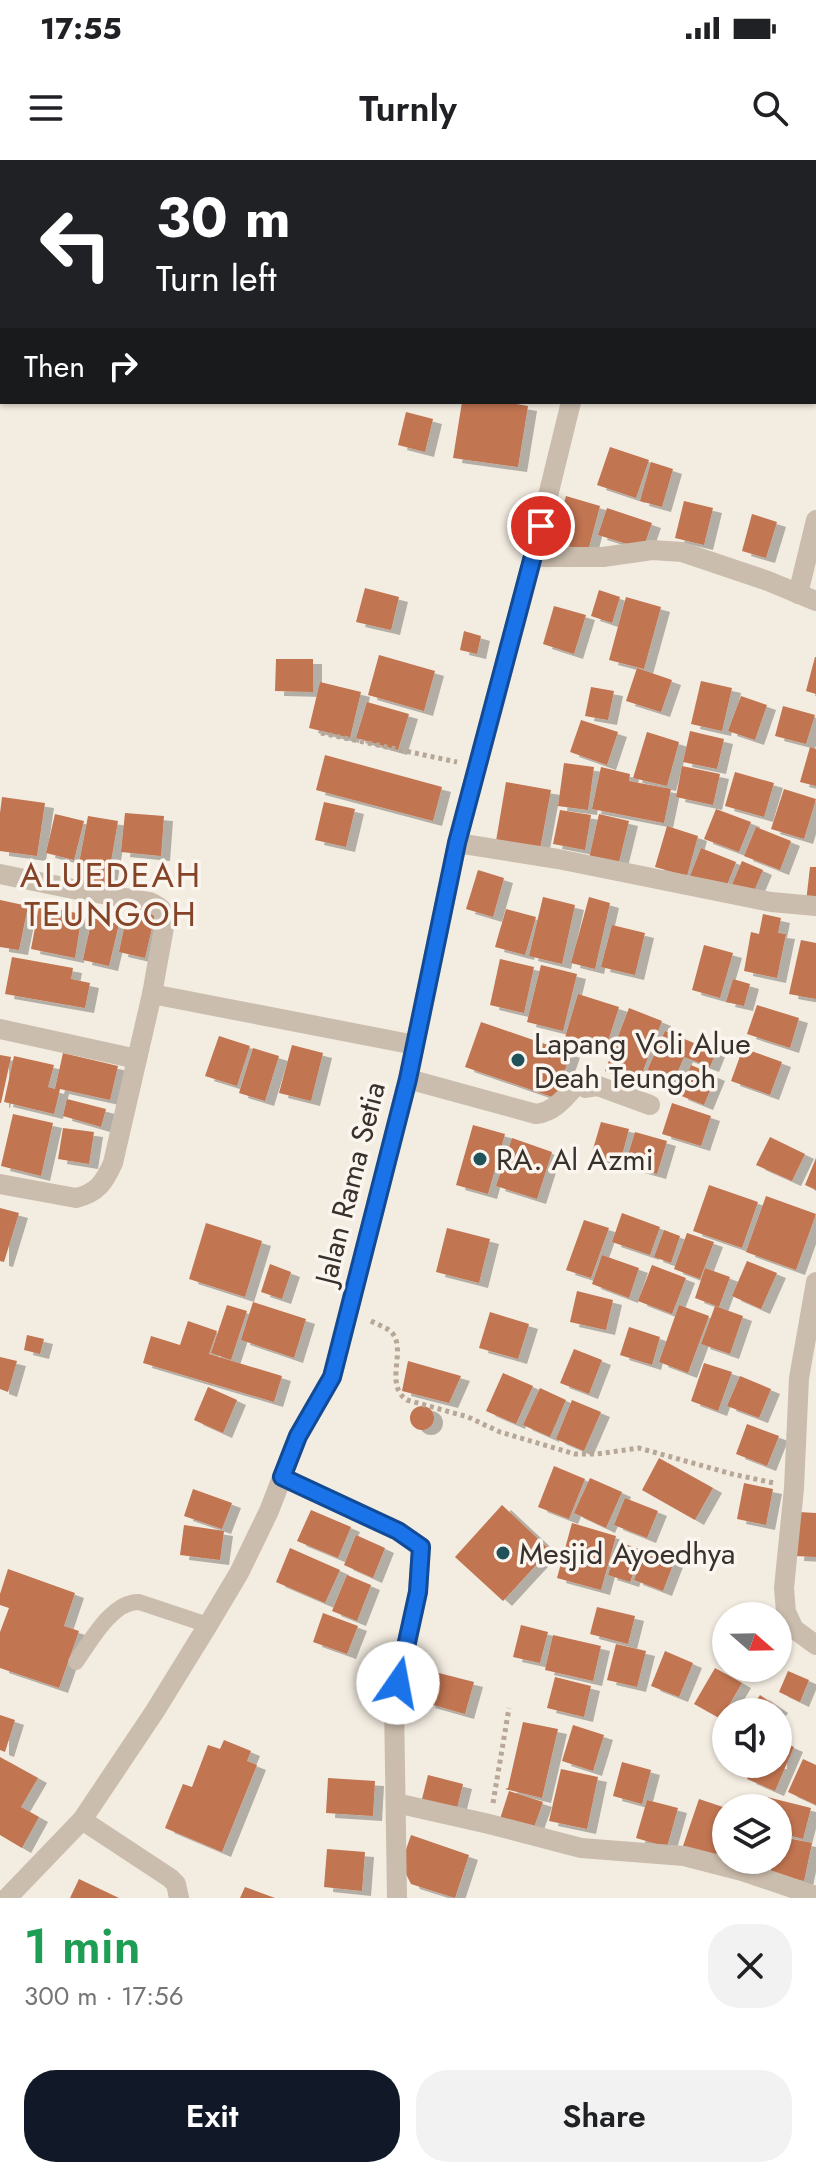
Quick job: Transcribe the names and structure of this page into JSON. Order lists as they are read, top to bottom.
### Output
{
  "streets": {
    "street": ["Jalan Rama Setia"]
  },
  "districts": ["ALUEDEAH TEUNGOH"],
  "places": ["Lapang Voli Alue Deah Teungoh", "RA. Al Azmi", "Mesjid Ayoedhya"],
  "north": "right",
  "page": {
    "status": "17:55",
    "header": "Turnly",
    "turn": ["30 m", "Turn left"],
    "then": "Then",
    "heading": ["1 min", "300 m · 17:56"],
    "buttons": ["Exit", "Share"]
  }
}
